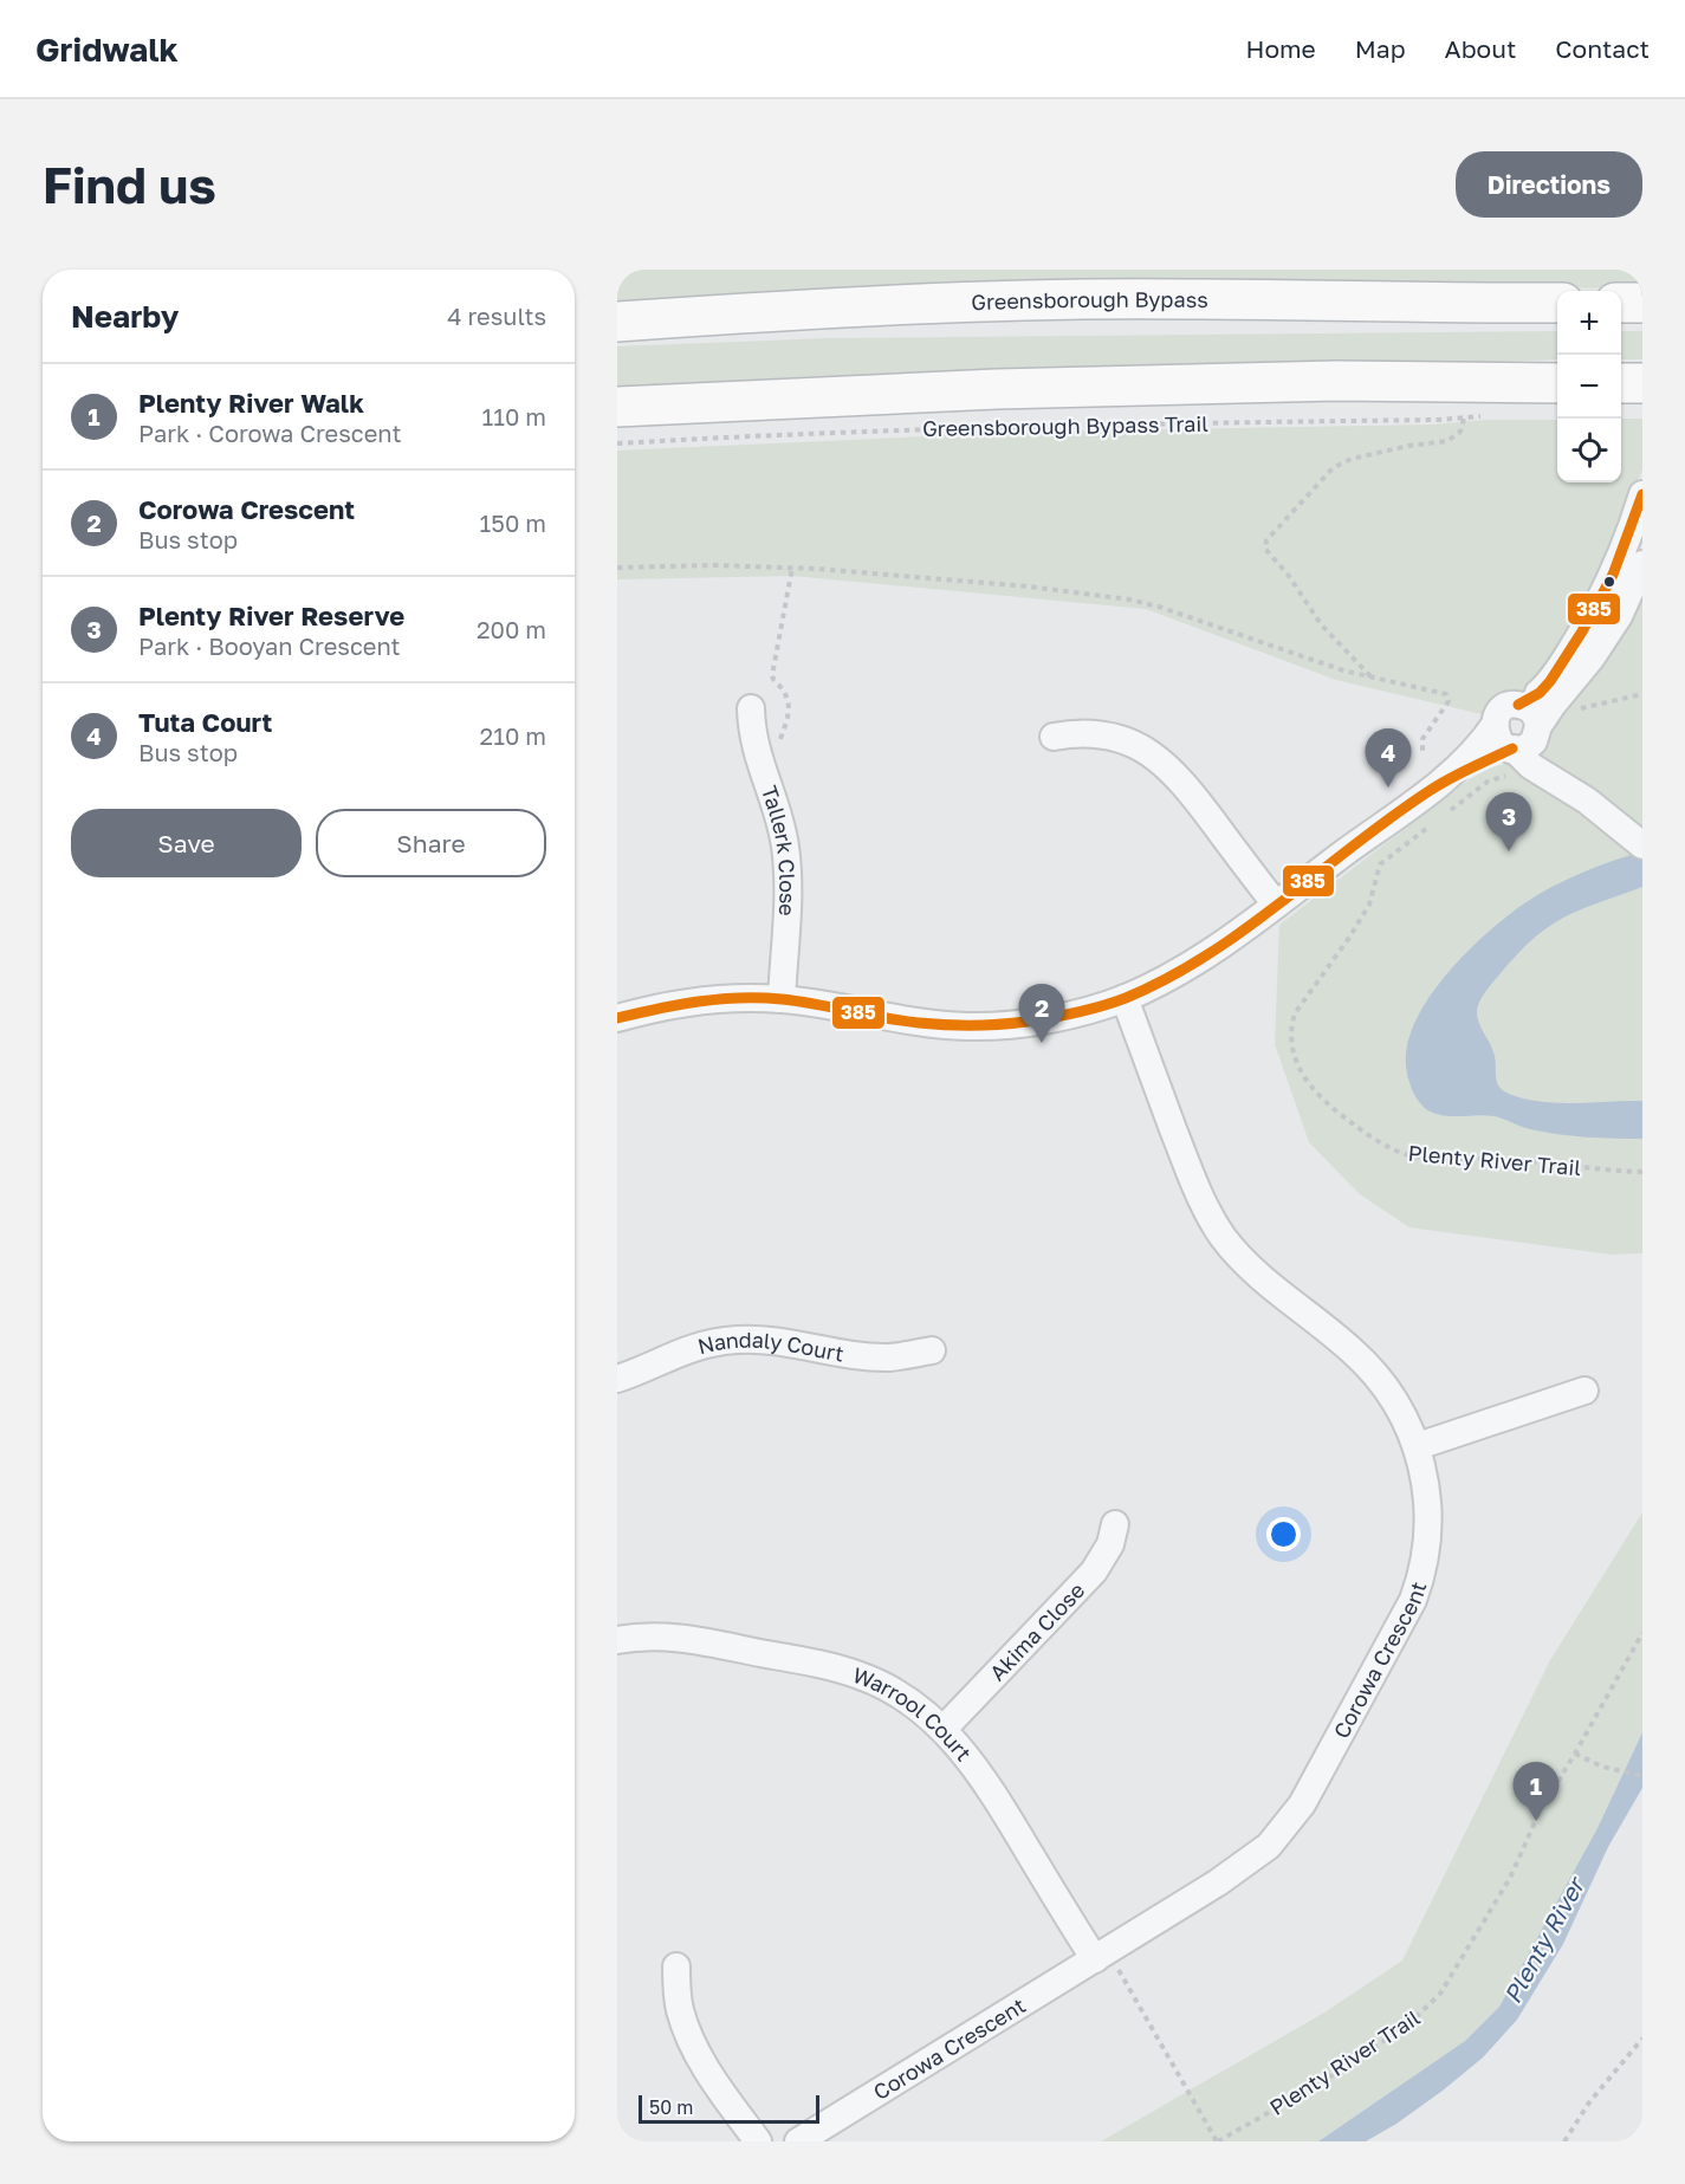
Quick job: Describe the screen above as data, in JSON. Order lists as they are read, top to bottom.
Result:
{
  "streets": {
    "highway": ["Greensborough Bypass"],
    "street": [
      "Tallerk Close",
      "Nandaly Court",
      "Akima Close",
      "Corowa Crescent",
      "Warrool Court"
    ],
    "path": ["Greensborough Bypass Trail", "Plenty River Trail"]
  },
  "crossings": [
    ["Akima Close", "Warrool Court"],
    ["Corowa Crescent", "Warrool Court"]
  ],
  "water": ["Plenty River"],
  "lines": ["transit line 385"],
  "scale_bar": "50 m",
  "page": {
    "header": "Gridwalk",
    "nav": [
      "Home",
      "Map",
      "About",
      "Contact"
    ],
    "buttons": [
      "Directions",
      ["Save", "Share"]
    ],
    "title": "Find us",
    "heading": ["Nearby", "4 results"],
    "map_buttons": ["+", "−"],
    "list": [
      {
        "mark": "1",
        "name": "Plenty River Walk",
        "note": "Park · Corowa Crescent",
        "value": "110 m"
      },
      {
        "mark": "2",
        "name": "Corowa Crescent",
        "note": "Bus stop",
        "value": "150 m"
      },
      {
        "mark": "3",
        "name": "Plenty River Reserve",
        "note": "Park · Booyan Crescent",
        "value": "200 m"
      },
      {
        "mark": "4",
        "name": "Tuta Court",
        "note": "Bus stop",
        "value": "210 m"
      }
    ],
    "pins": [
      "4",
      "3",
      "2",
      "1"
    ],
    "scale": "50 m"
  }
}
